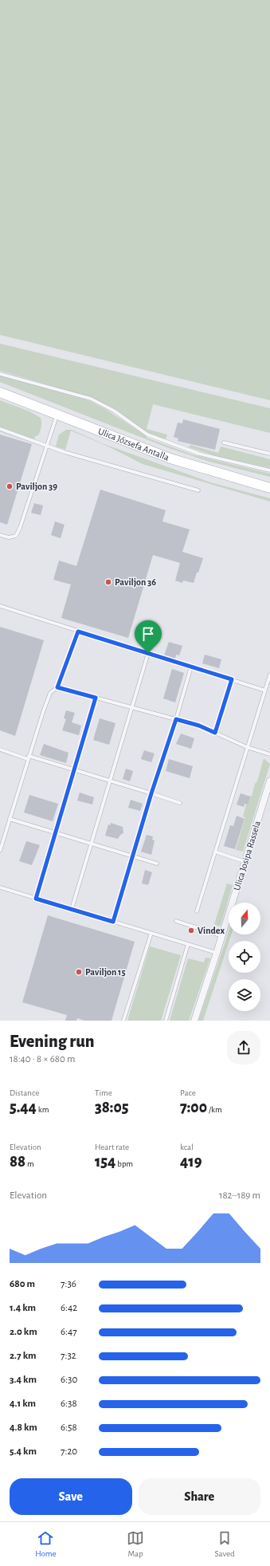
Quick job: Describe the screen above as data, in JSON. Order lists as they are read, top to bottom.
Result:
{
  "streets": {
    "street": ["Ulica Józsefa Antalla", "Ulica Josipa Rassela"]
  },
  "places": [
    "Paviljon 39",
    "Paviljon 36",
    "Vindex",
    "Paviljon 15"
  ],
  "north": "top",
  "page": {
    "heading": ["Evening run", "18:40 · 8 × 680 m"],
    "stats": [
      ["Distance", "5.44 km"],
      ["Time", "38:05"],
      ["Pace", "7:00 /km"],
      ["Elevation", "88 m"],
      ["Heart rate", "154 bpm"],
      ["kcal", "419"]
    ],
    "chart": ["Elevation", "182–189 m"],
    "list": [
      {
        "name": "680 m",
        "note": "7:36"
      },
      {
        "name": "1.4 km",
        "note": "6:42"
      },
      {
        "name": "2.0 km",
        "note": "6:47"
      },
      {
        "name": "2.7 km",
        "note": "7:32"
      },
      {
        "name": "3.4 km",
        "note": "6:30"
      },
      {
        "name": "4.1 km",
        "note": "6:38"
      },
      {
        "name": "4.8 km",
        "note": "6:58"
      },
      {
        "name": "5.4 km",
        "note": "7:20"
      }
    ],
    "buttons": ["Save", "Share"],
    "tabs": ["Home", "Map", "Saved"]
  }
}
